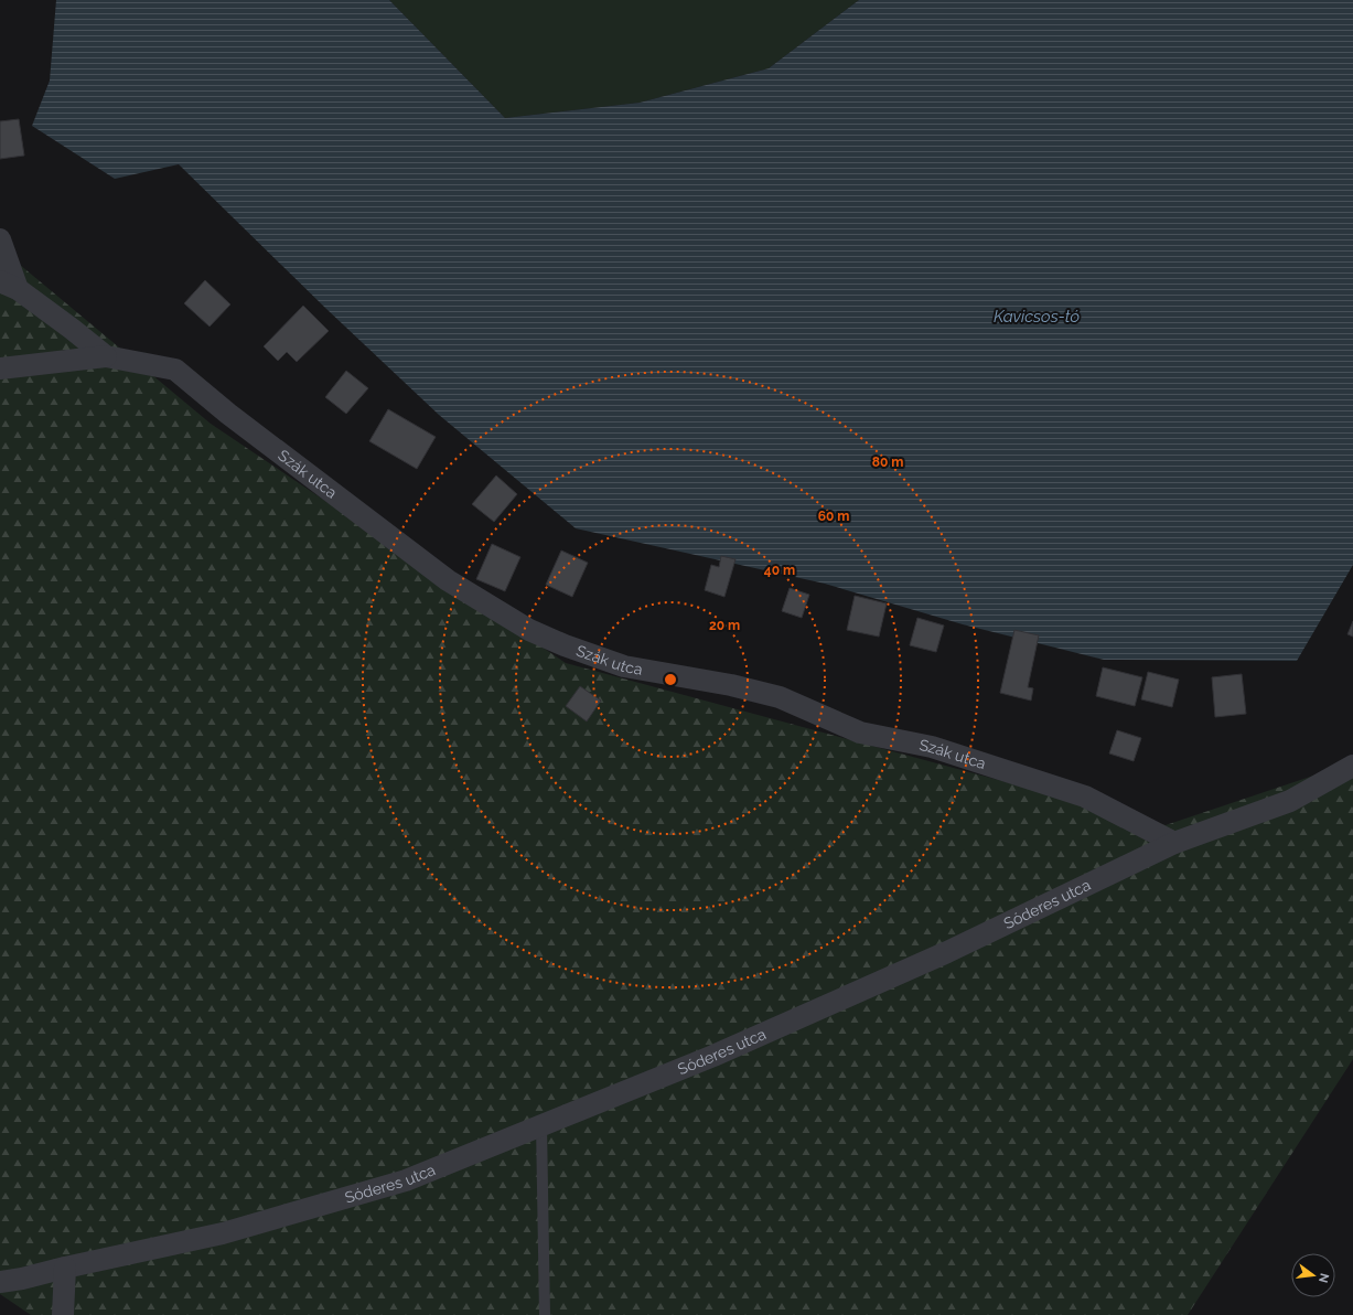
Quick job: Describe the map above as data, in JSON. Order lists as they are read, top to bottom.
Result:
{
  "streets": {
    "street": ["Szák utca", "Sóderes utca"]
  },
  "crossings": [
    ["Szák utca", "Sóderes utca"]
  ],
  "water": ["Kavicsos-tó"],
  "north": "right",
  "rings": [
    "80 m",
    "60 m",
    "40 m",
    "20 m"
  ]
}
